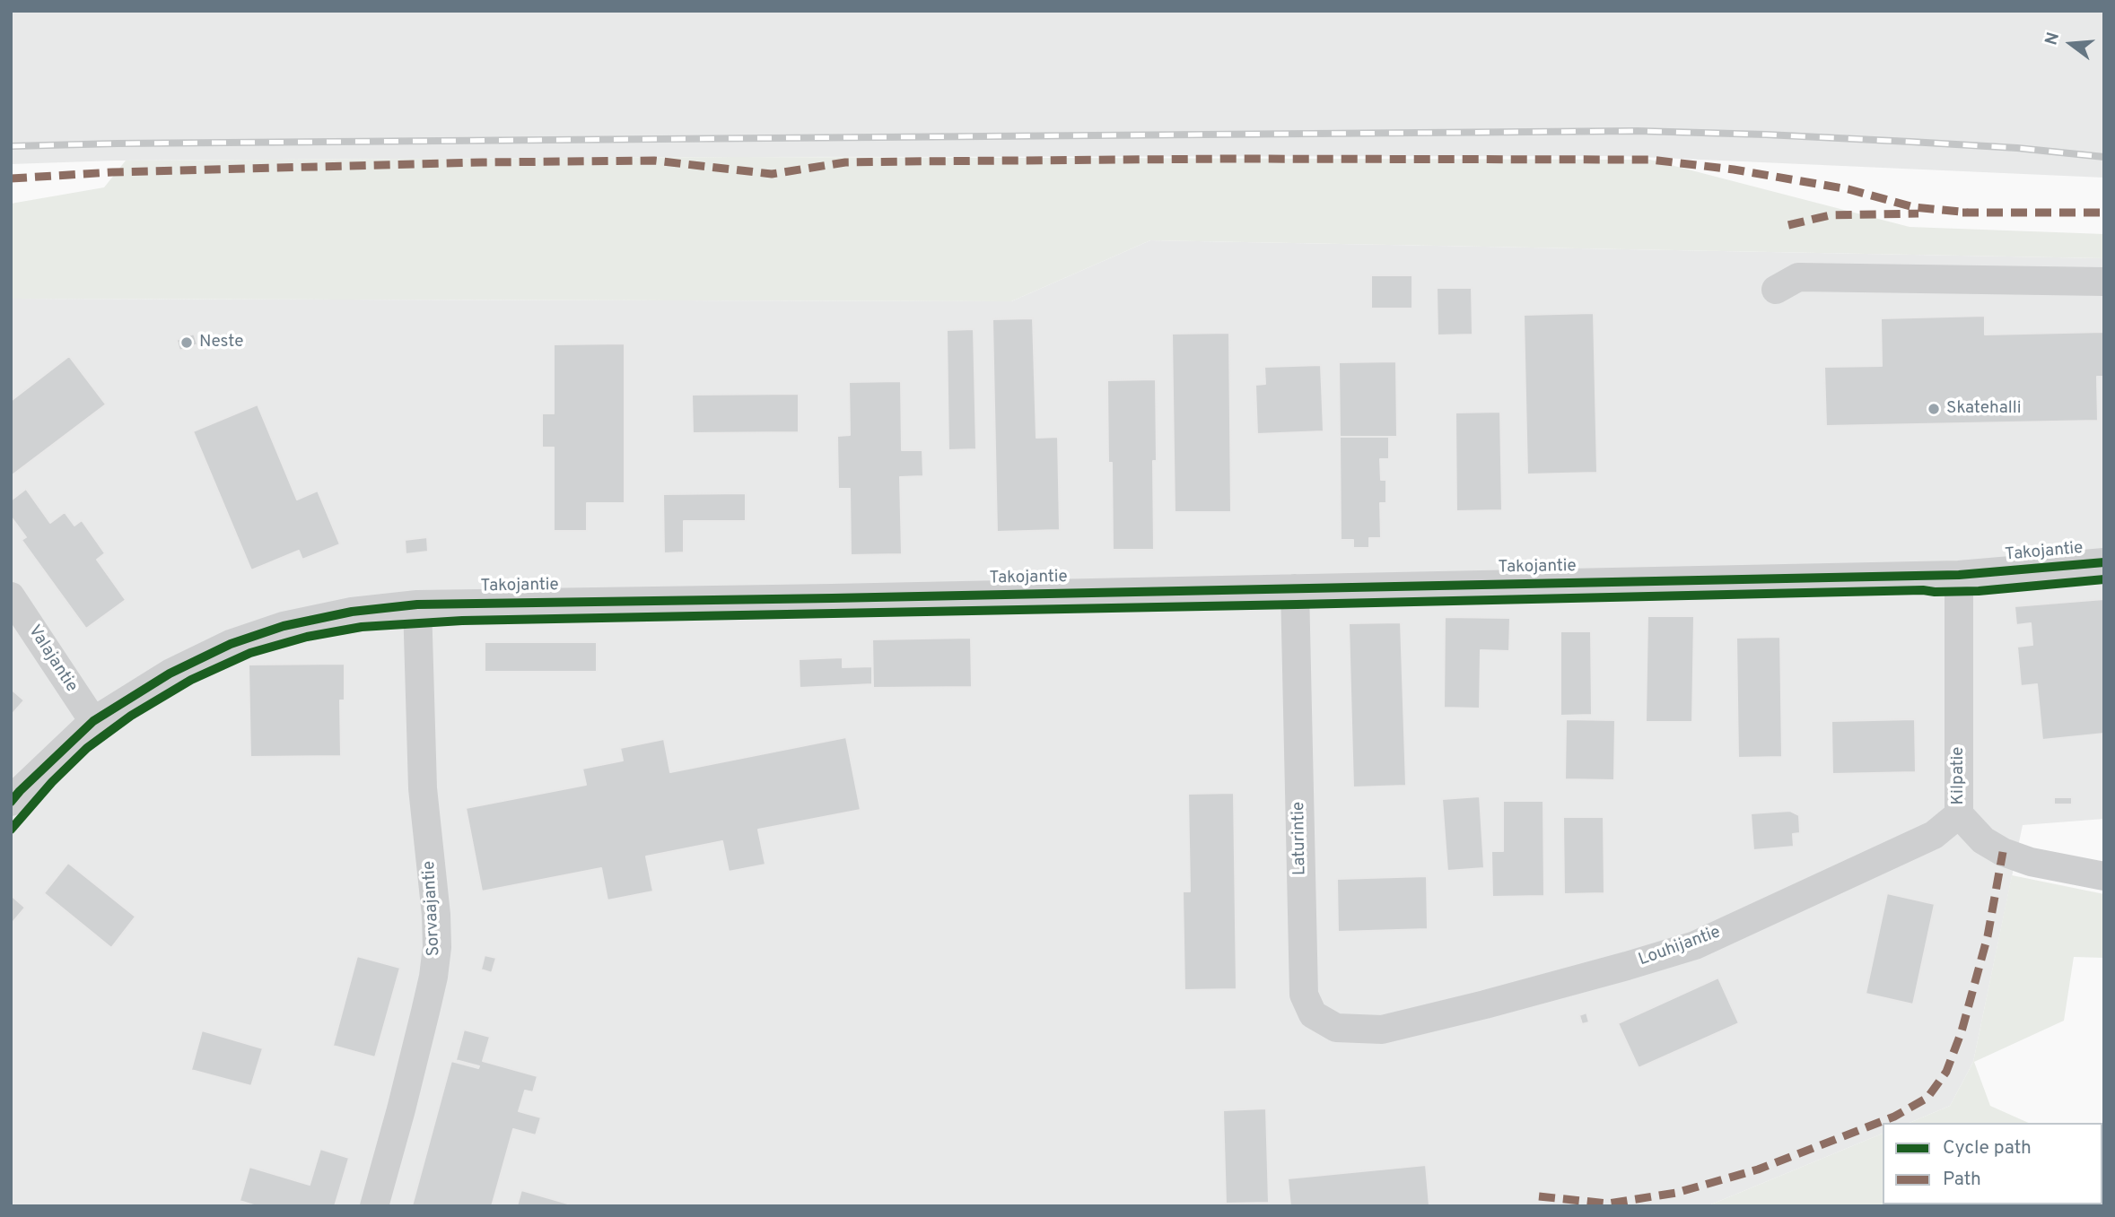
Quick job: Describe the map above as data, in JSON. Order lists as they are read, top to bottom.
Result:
{
  "streets": {
    "street": [
      "Takojantie",
      "Valajantie",
      "Kilpatie",
      "Laturintie",
      "Sorvaajantie",
      "Louhijantie"
    ]
  },
  "crossings": [
    ["Takojantie", "Valajantie"],
    ["Takojantie", "Kilpatie"],
    ["Takojantie", "Laturintie"],
    ["Takojantie", "Sorvaajantie"],
    ["Kilpatie", "Louhijantie"],
    ["Laturintie", "Louhijantie"]
  ],
  "places": ["Neste", "Skatehalli"],
  "legend": ["Cycle path", "Path"],
  "north": "left"
}
